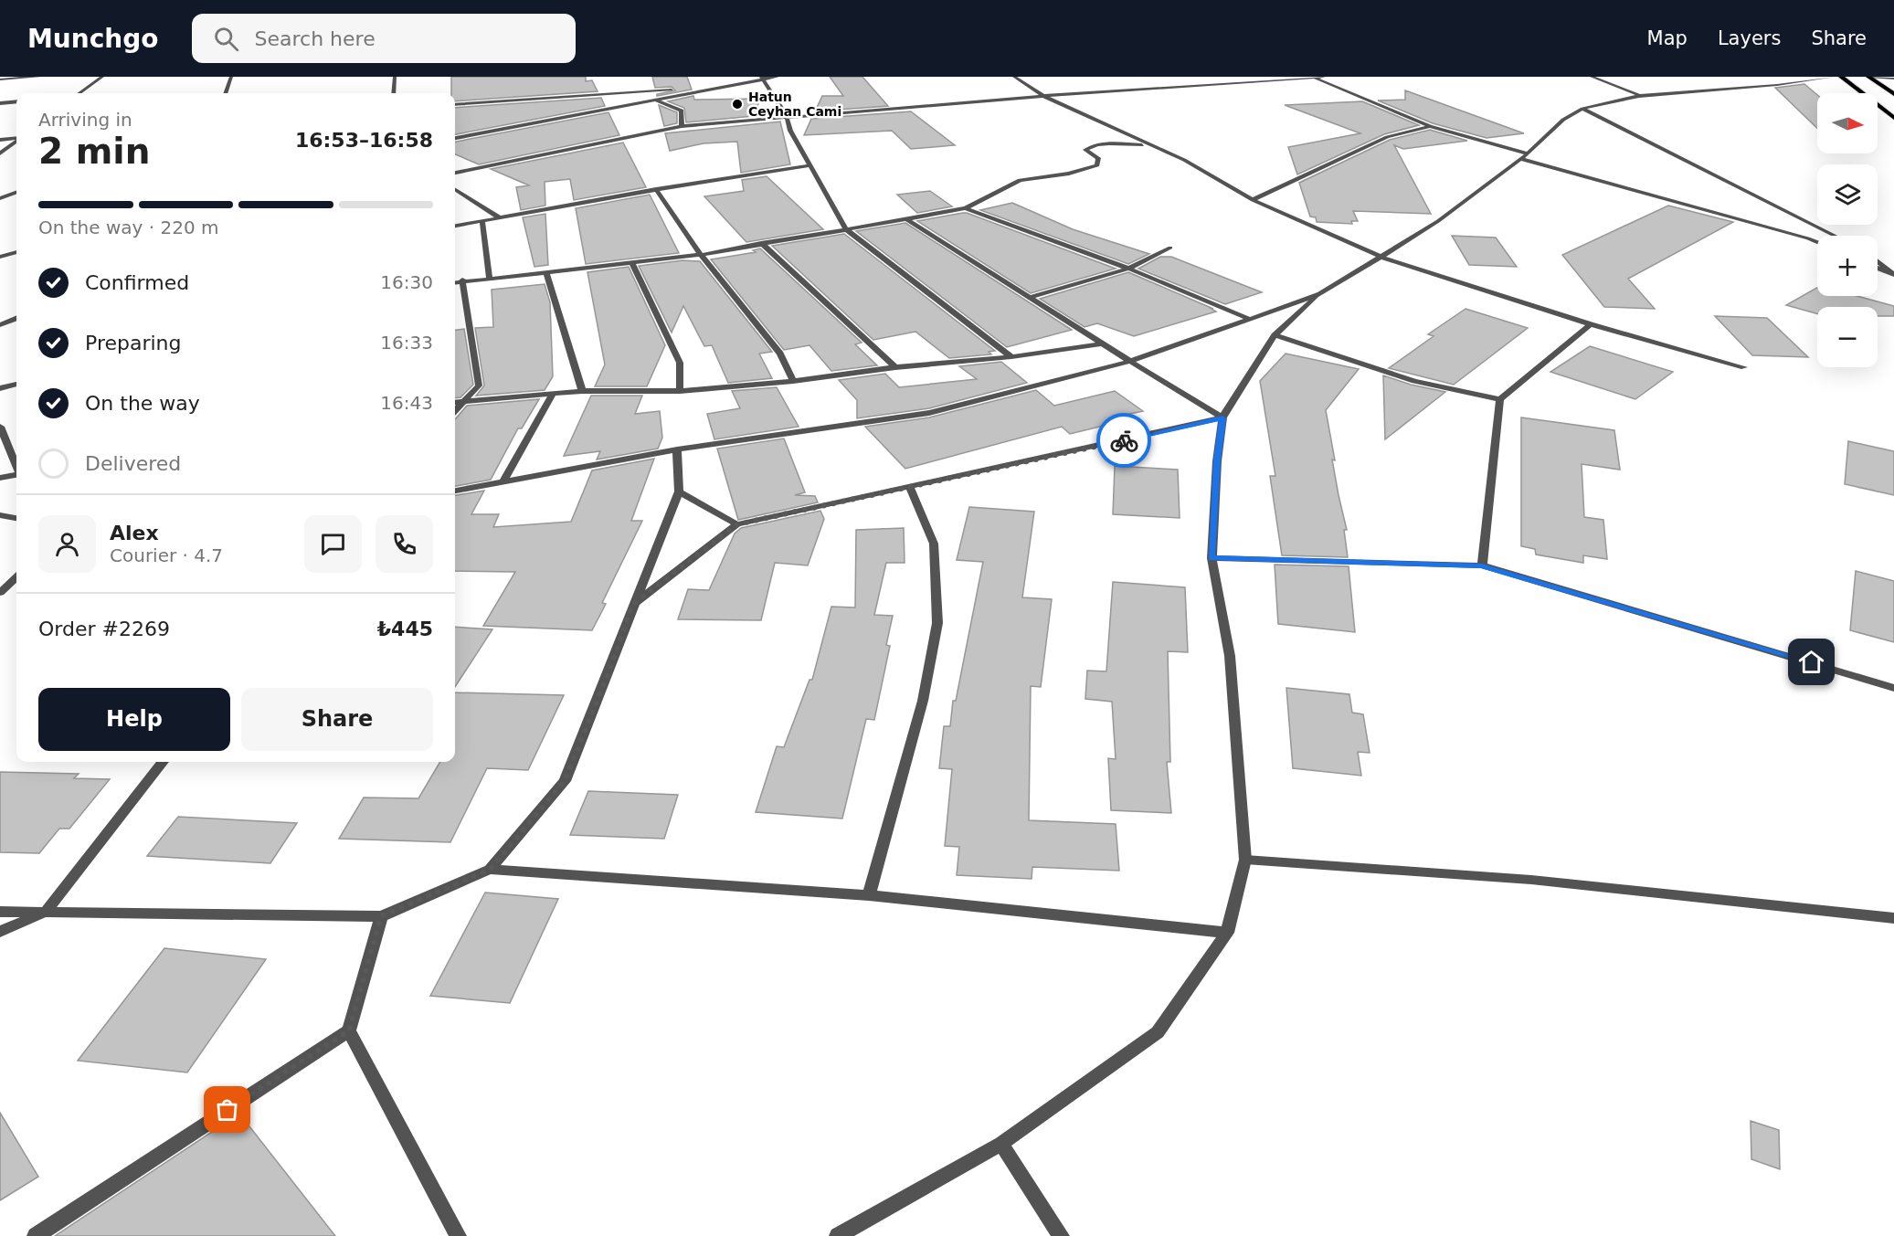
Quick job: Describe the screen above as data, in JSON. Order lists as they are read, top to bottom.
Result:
{
  "places": ["Hatun Ceyhan Cami"],
  "north": "right",
  "page": {
    "header": "Munchgo",
    "search": "Search here",
    "nav": ["Map", "Layers", "Share"],
    "map_buttons": ["+", "−"],
    "heading": ["2 min", "Arriving in", "16:53–16:58"],
    "panel": [
      "Alex",
      "Courier · 4.7",
      "Order #2269",
      "₺445"
    ],
    "bar": "On the way · 220 m",
    "list": [
      ["Confirmed", "16:30"],
      ["Preparing", "16:33"],
      ["On the way", "16:43"],
      "Delivered"
    ],
    "buttons": ["Help", "Share"]
  }
}
